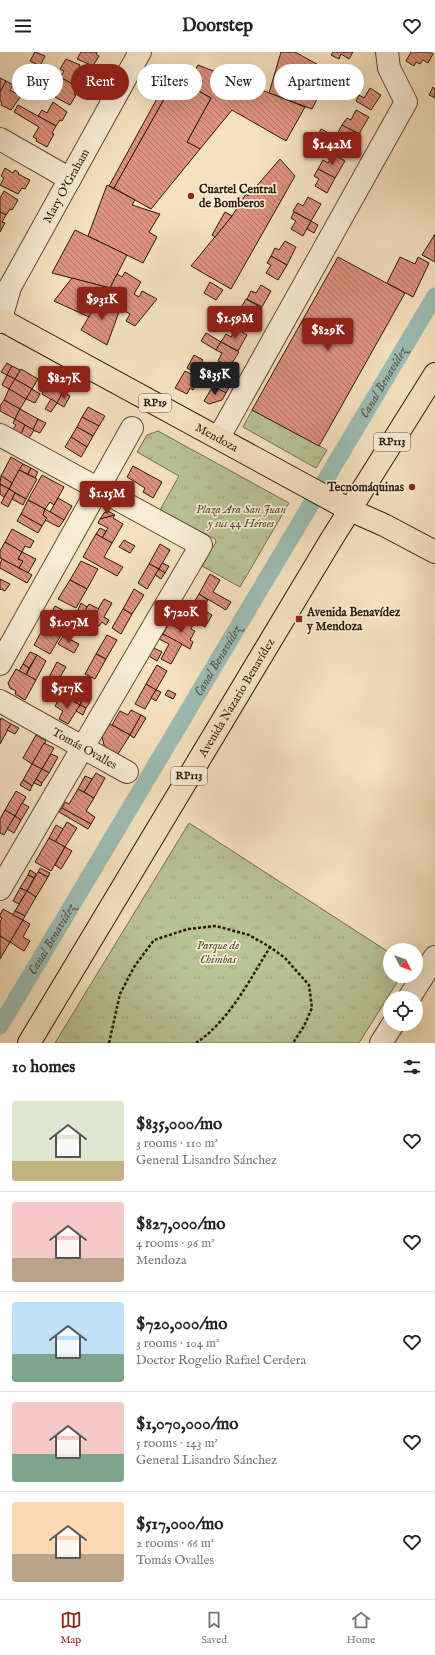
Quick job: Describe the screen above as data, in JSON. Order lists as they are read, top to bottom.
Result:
{
  "streets": {
    "main road": [
      "RP19",
      "Mendoza",
      "RP113",
      "Avenida Nazario Benavídez"
    ],
    "street": ["Mary O'Graham", "Tomás Ovalles"]
  },
  "crossings": [
    ["Mary O'Graham", "Mendoza"],
    ["Mendoza", "Avenida Nazario Benavídez"]
  ],
  "water": ["Canal Benavídez"],
  "parks": ["Plaza Ara San Juan y sus 44 Héroes", "Parque de Chimbas"],
  "places": {
    "other": ["Cuartel Central de Bomberos", "Tecnomáquinas"],
    "transit": ["Avenida Benavídez y Mendoza"]
  },
  "north": "bottom right",
  "page": {
    "header": "Doorstep",
    "chip": [
      "Buy",
      "Rent",
      "Filters",
      "New",
      "Apartment"
    ],
    "price": [
      "$1.42M",
      "$931K",
      "$1.59M",
      "$829K",
      "$835K",
      "$827K",
      "$1.15M",
      "$720K",
      "$1.07M",
      "$517K"
    ],
    "heading": "10 homes",
    "list": [
      {
        "name": "$835,000/mo",
        "note": "3 rooms · 110 m² · General Lisandro Sánchez"
      },
      {
        "name": "$827,000/mo",
        "note": "4 rooms · 96 m² · Mendoza"
      },
      {
        "name": "$720,000/mo",
        "note": "3 rooms · 104 m² · Doctor Rogelio Rafael Cerdera"
      },
      {
        "name": "$1,070,000/mo",
        "note": "5 rooms · 143 m² · General Lisandro Sánchez"
      },
      {
        "name": "$517,000/mo",
        "note": "2 rooms · 66 m² · Tomás Ovalles"
      }
    ],
    "tabs": ["Map", "Saved", "Home"]
  }
}
